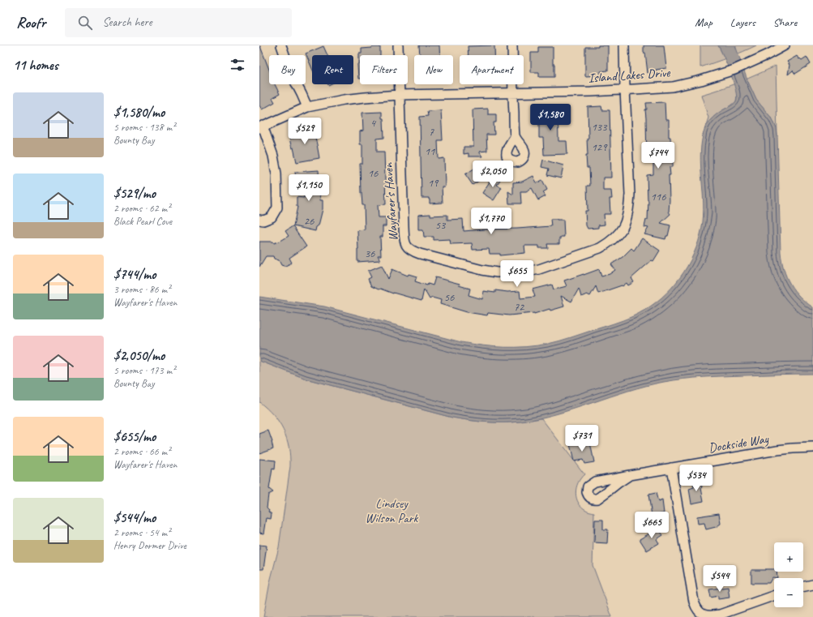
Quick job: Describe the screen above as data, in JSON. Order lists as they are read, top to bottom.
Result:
{
  "streets": {
    "street": ["Island Lakes Drive", "Wayfarer's Haven", "Dockside Way"]
  },
  "crossings": [
    ["Island Lakes Drive", "Wayfarer's Haven"]
  ],
  "parks": ["Lindsey Wilson Park"],
  "house_numbers": [
    "4",
    "133",
    "7",
    "129",
    "11",
    "16",
    "19",
    "116",
    "26",
    "53",
    "36",
    "56",
    "72"
  ],
  "page": {
    "header": "Roofr",
    "search": "Search here",
    "nav": ["Map", "Layers", "Share"],
    "heading": "11 homes",
    "chip": [
      "Buy",
      "Rent",
      "Filters",
      "New",
      "Apartment"
    ],
    "list": [
      {
        "name": "$1,580/mo",
        "note": "5 rooms · 138 m² · Bounty Bay"
      },
      {
        "name": "$529/mo",
        "note": "2 rooms · 62 m² · Black Pearl Cove"
      },
      {
        "name": "$744/mo",
        "note": "3 rooms · 86 m² · Wayfarer's Haven"
      },
      {
        "name": "$2,050/mo",
        "note": "5 rooms · 173 m² · Bounty Bay"
      },
      {
        "name": "$655/mo",
        "note": "2 rooms · 66 m² · Wayfarer's Haven"
      },
      {
        "name": "$544/mo",
        "note": "2 rooms · 54 m² · Henry Dormer Drive"
      }
    ],
    "price": [
      "$1,580",
      "$529",
      "$744",
      "$2,050",
      "$1,150",
      "$1,770",
      "$655",
      "$731",
      "$534",
      "$665",
      "$544"
    ],
    "map_buttons": ["+", "−"]
  }
}
